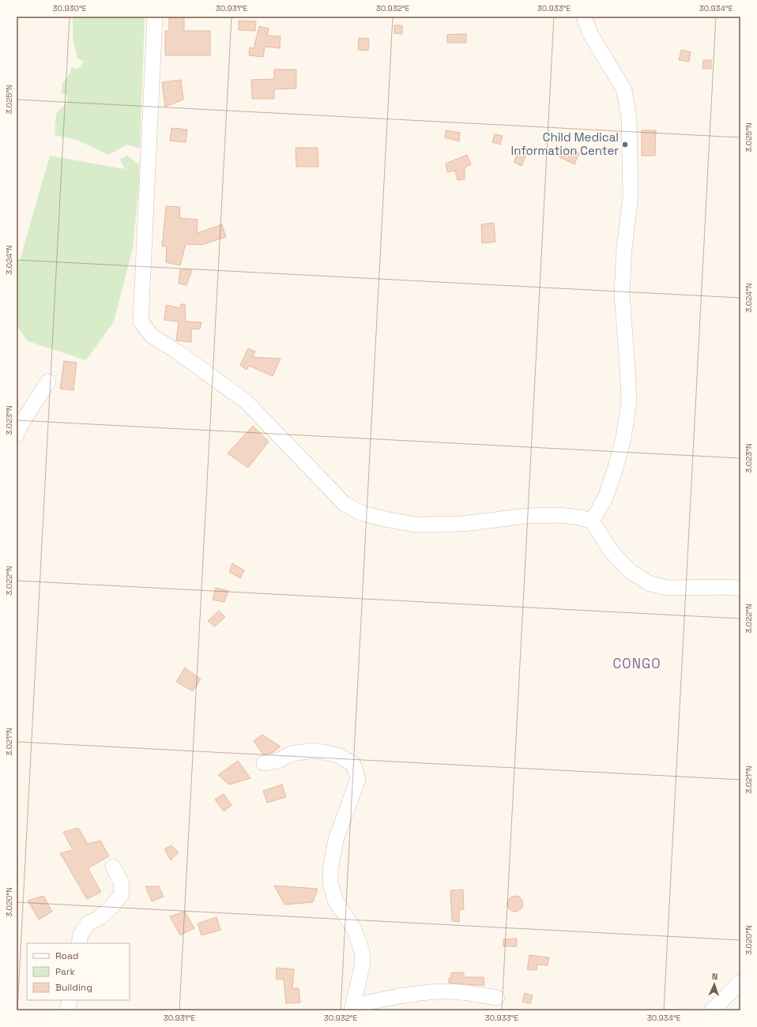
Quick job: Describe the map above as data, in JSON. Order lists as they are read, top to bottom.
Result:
{
  "districts": ["CONGO"],
  "places": ["Child Medical Information Center"],
  "legend": ["Road", "Park", "Building"],
  "north": "top",
  "coordinates": [
    "30.930°E",
    "30.931°E",
    "30.932°E",
    "30.933°E",
    "30.934°E",
    "3.025°N",
    "3.024°N",
    "3.023°N",
    "3.022°N",
    "3.021°N",
    "3.020°N"
  ]
}
